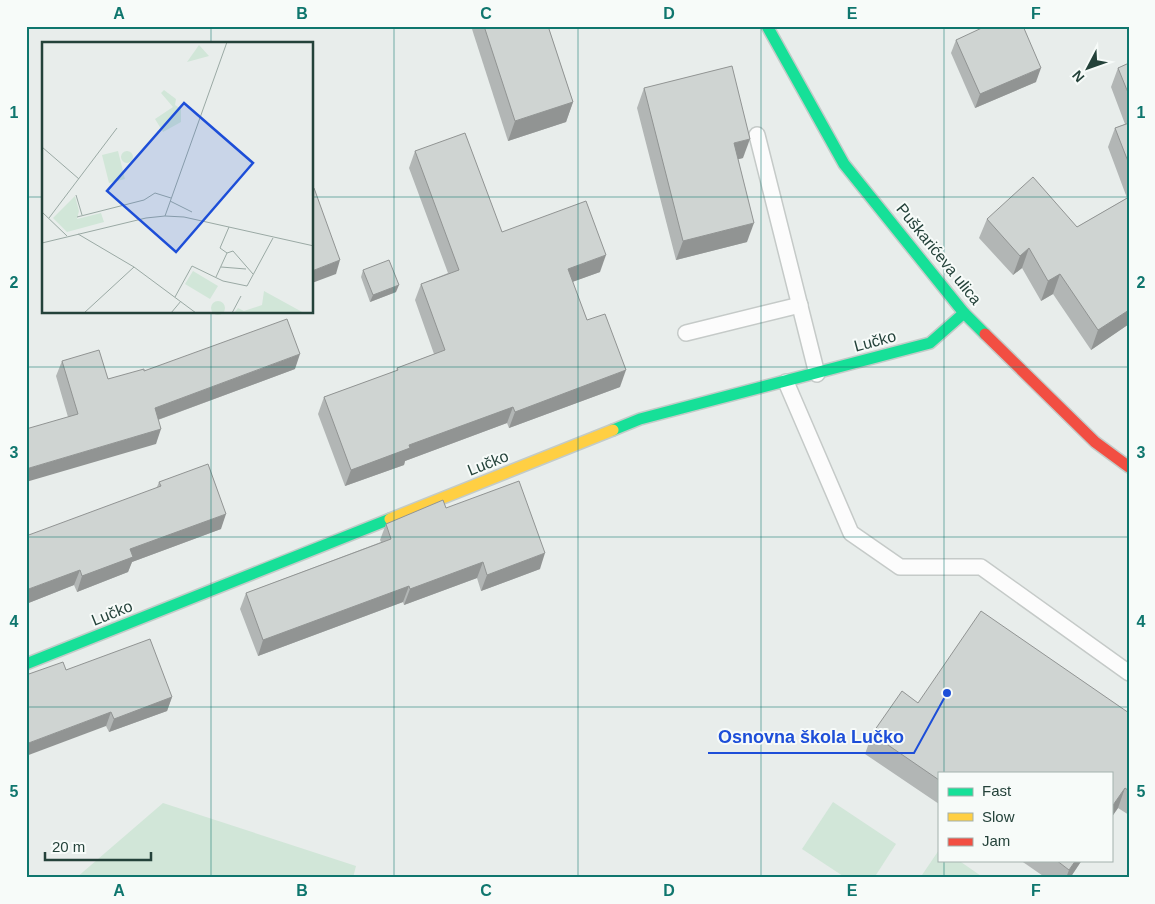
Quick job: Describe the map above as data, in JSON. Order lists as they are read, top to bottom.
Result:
{
  "streets": {
    "street": ["Puškarićeva ulica", "Lučko"]
  },
  "crossings": [
    ["Puškarićeva ulica", "Lučko"]
  ],
  "places": ["Osnovna škola Lučko"],
  "legend": ["Fast", "Slow", "Jam"],
  "scale_bar": "20 m",
  "north": "bottom left",
  "grid": {
    "columns": [
      "A",
      "B",
      "C",
      "D",
      "E",
      "F"
    ],
    "rows": [
      "1",
      "2",
      "3",
      "4",
      "5"
    ]
  }
}
